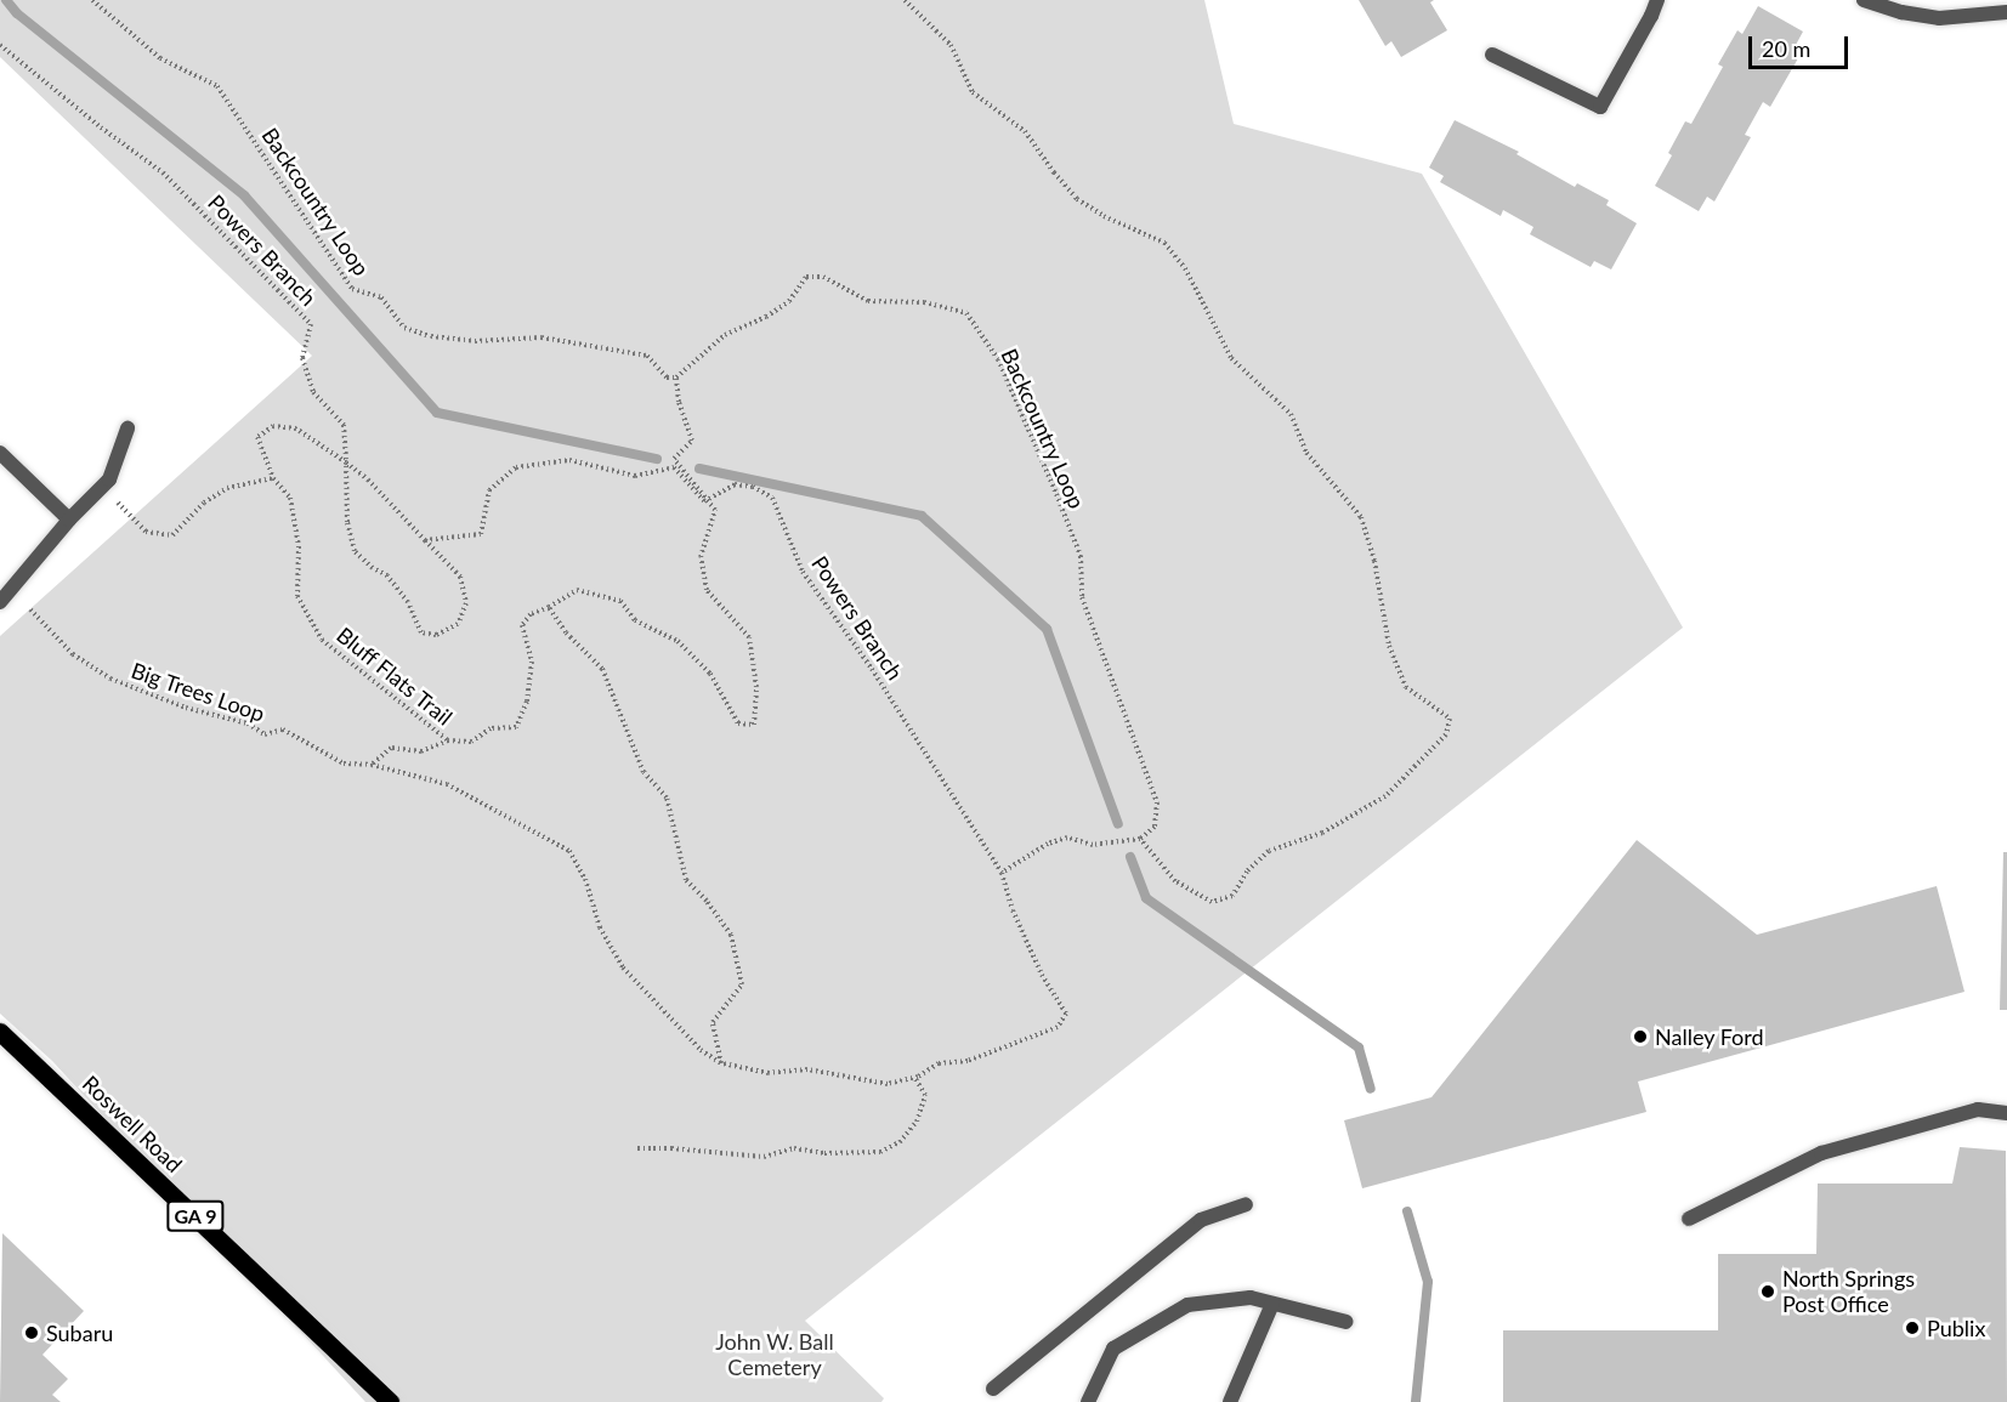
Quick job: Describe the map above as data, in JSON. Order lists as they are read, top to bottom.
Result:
{
  "streets": {
    "main road": ["Roswell Road", "GA 9"],
    "path": [
      "Backcountry Loop",
      "Powers Branch",
      "Bluff Flats Trail",
      "Big Trees Loop"
    ]
  },
  "crossings": [
    ["Powers Branch", "Bluff Flats Trail"],
    ["Powers Branch", "Big Trees Loop"]
  ],
  "parks": ["John W. Ball Cemetery"],
  "places": [
    "Nalley Ford",
    "North Springs Post Office",
    "Publix",
    "Subaru"
  ],
  "scale_bar": "20 m"
}
